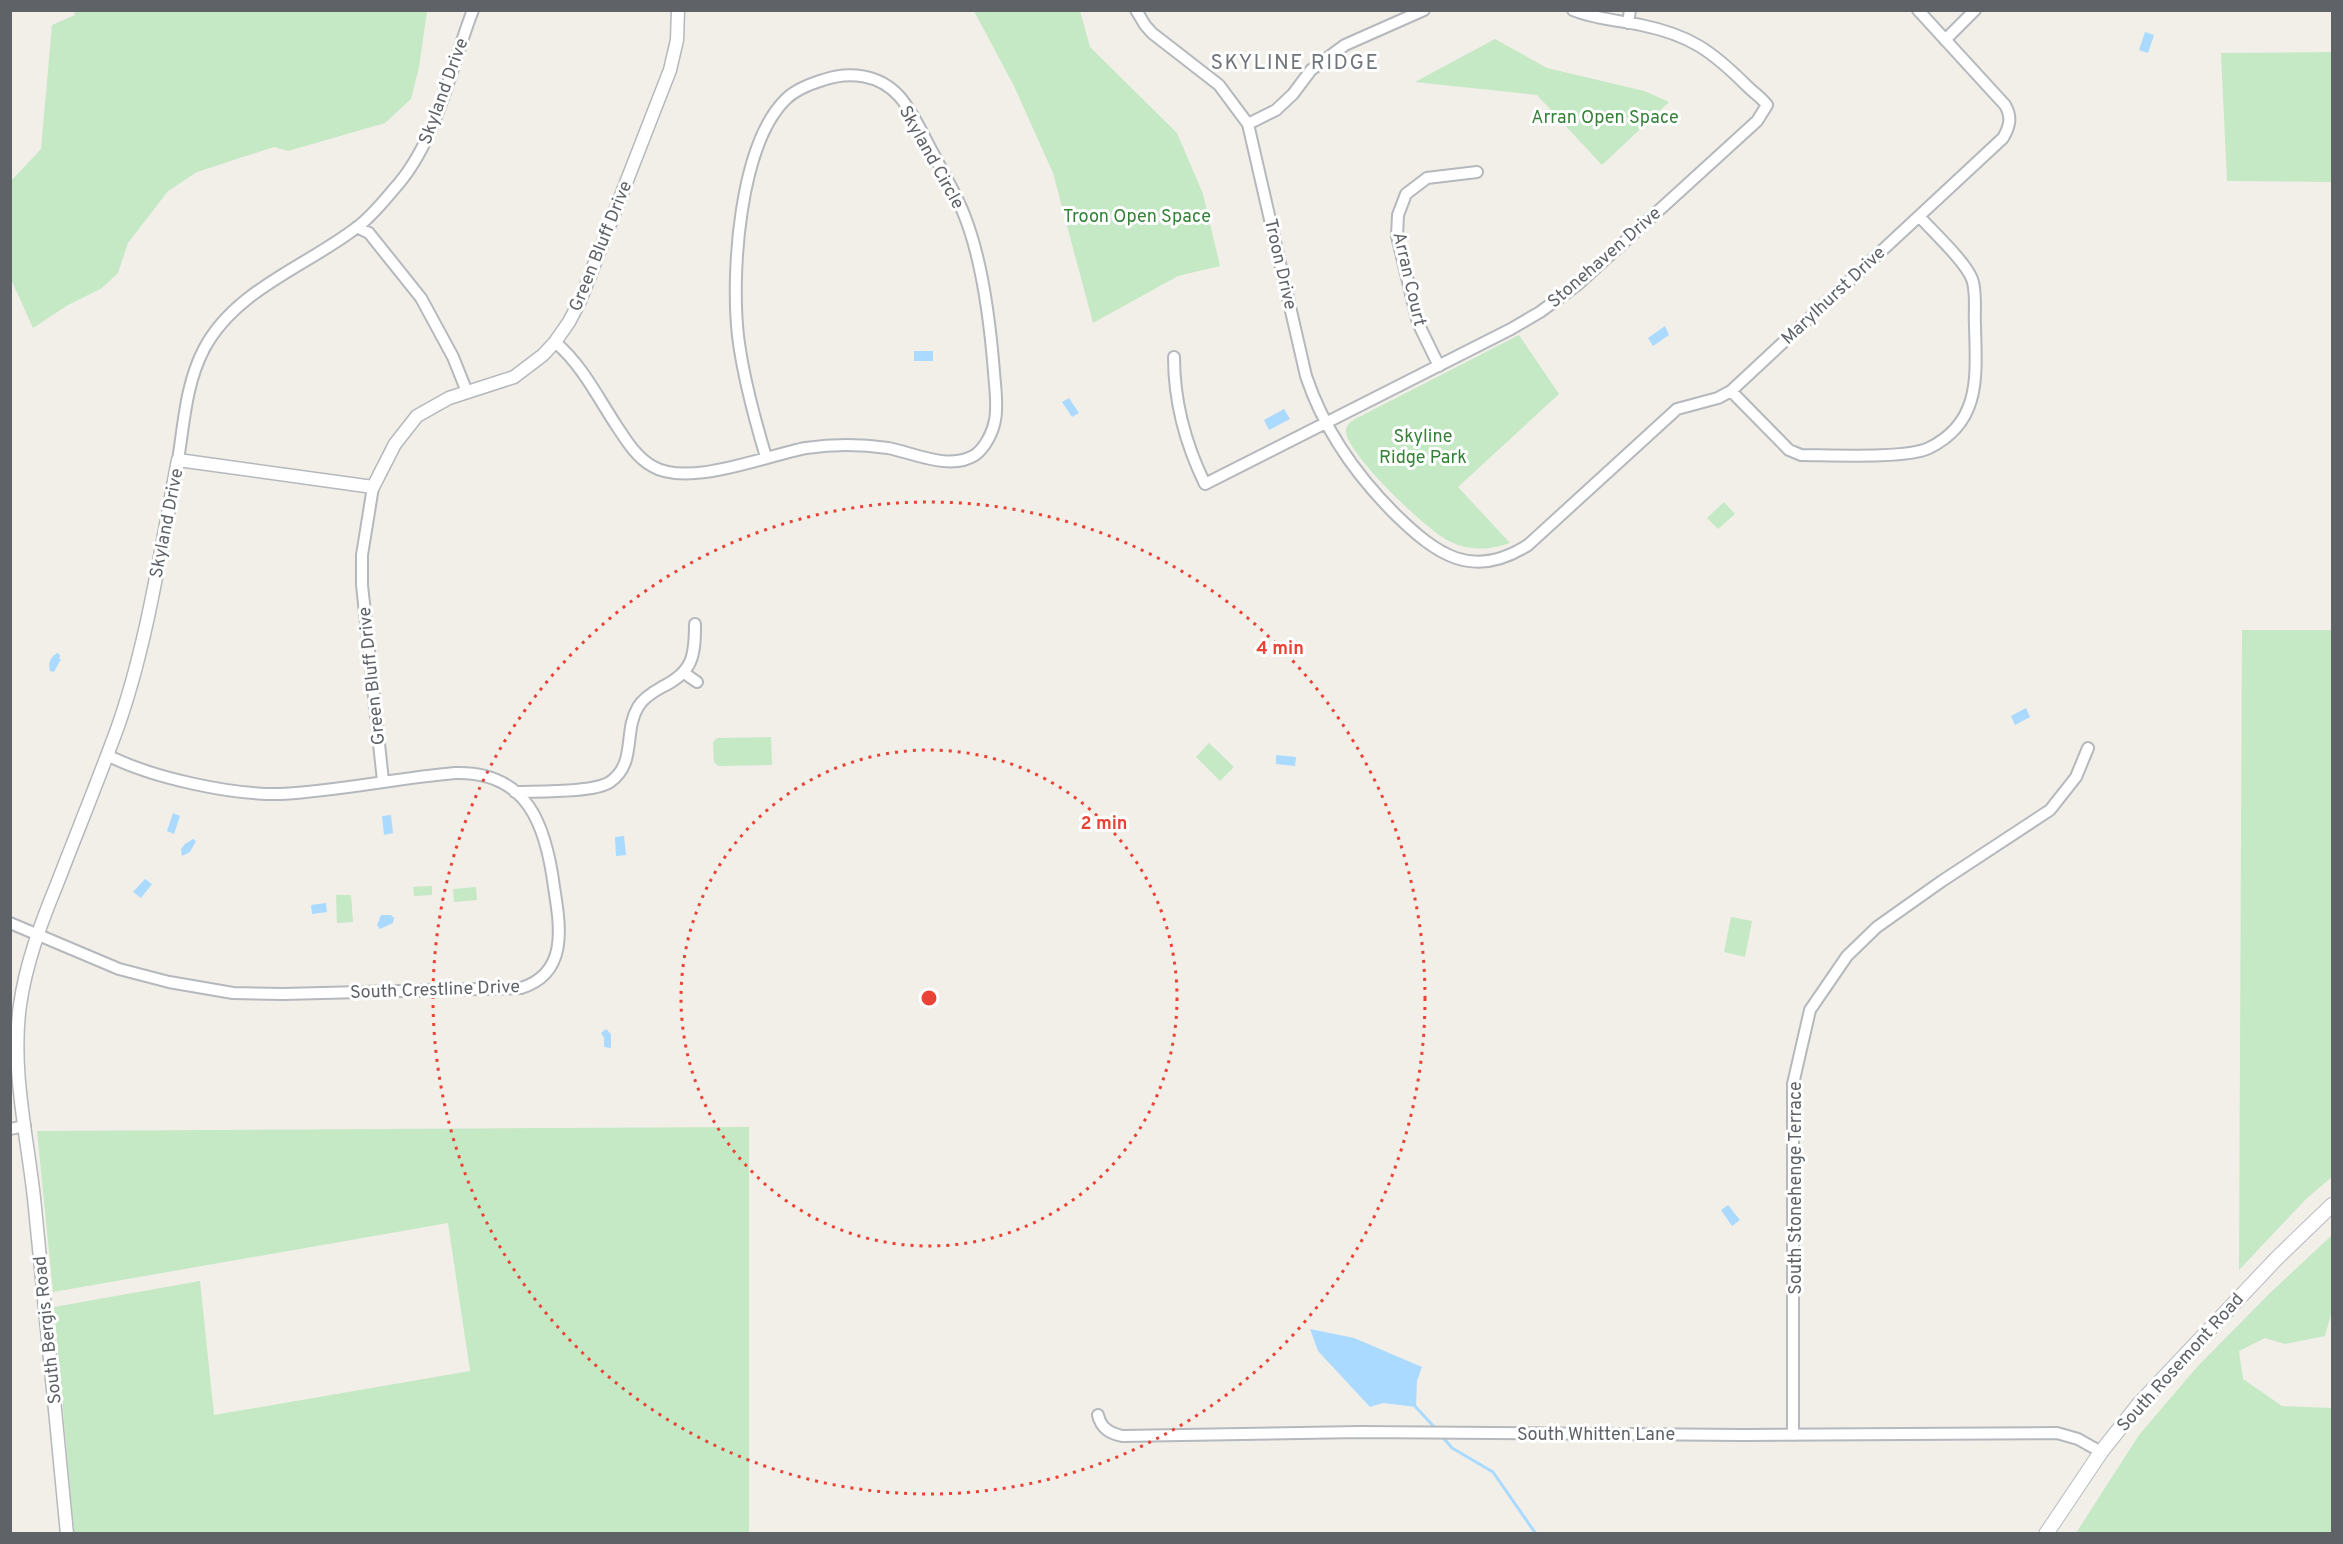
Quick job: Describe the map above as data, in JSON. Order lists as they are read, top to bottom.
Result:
{
  "streets": {
    "main road": ["South Rosemont Road"],
    "street": [
      "Skyland Drive",
      "Skyland Circle",
      "Green Bluff Drive",
      "Stonehaven Drive",
      "Troon Drive",
      "Arran Court",
      "Marylhurst Drive",
      "South Crestline Drive",
      "South Stonehenge Terrace",
      "South Bergis Road",
      "South Whitten Lane"
    ]
  },
  "crossings": [
    ["Skyland Drive", "South Crestline Drive"],
    ["Skyland Drive", "South Bergis Road"],
    ["Skyland Circle", "Green Bluff Drive"],
    ["Green Bluff Drive", "South Crestline Drive"],
    ["Stonehaven Drive", "Troon Drive"],
    ["Stonehaven Drive", "Arran Court"],
    ["Troon Drive", "Marylhurst Drive"],
    ["South Stonehenge Terrace", "South Whitten Lane"],
    ["South Rosemont Road", "South Whitten Lane"]
  ],
  "districts": ["SKYLINE RIDGE"],
  "parks": ["Arran Open Space", "Troon Open Space", "Skyline Ridge Park"],
  "rings": ["4 min", "2 min"]
}
